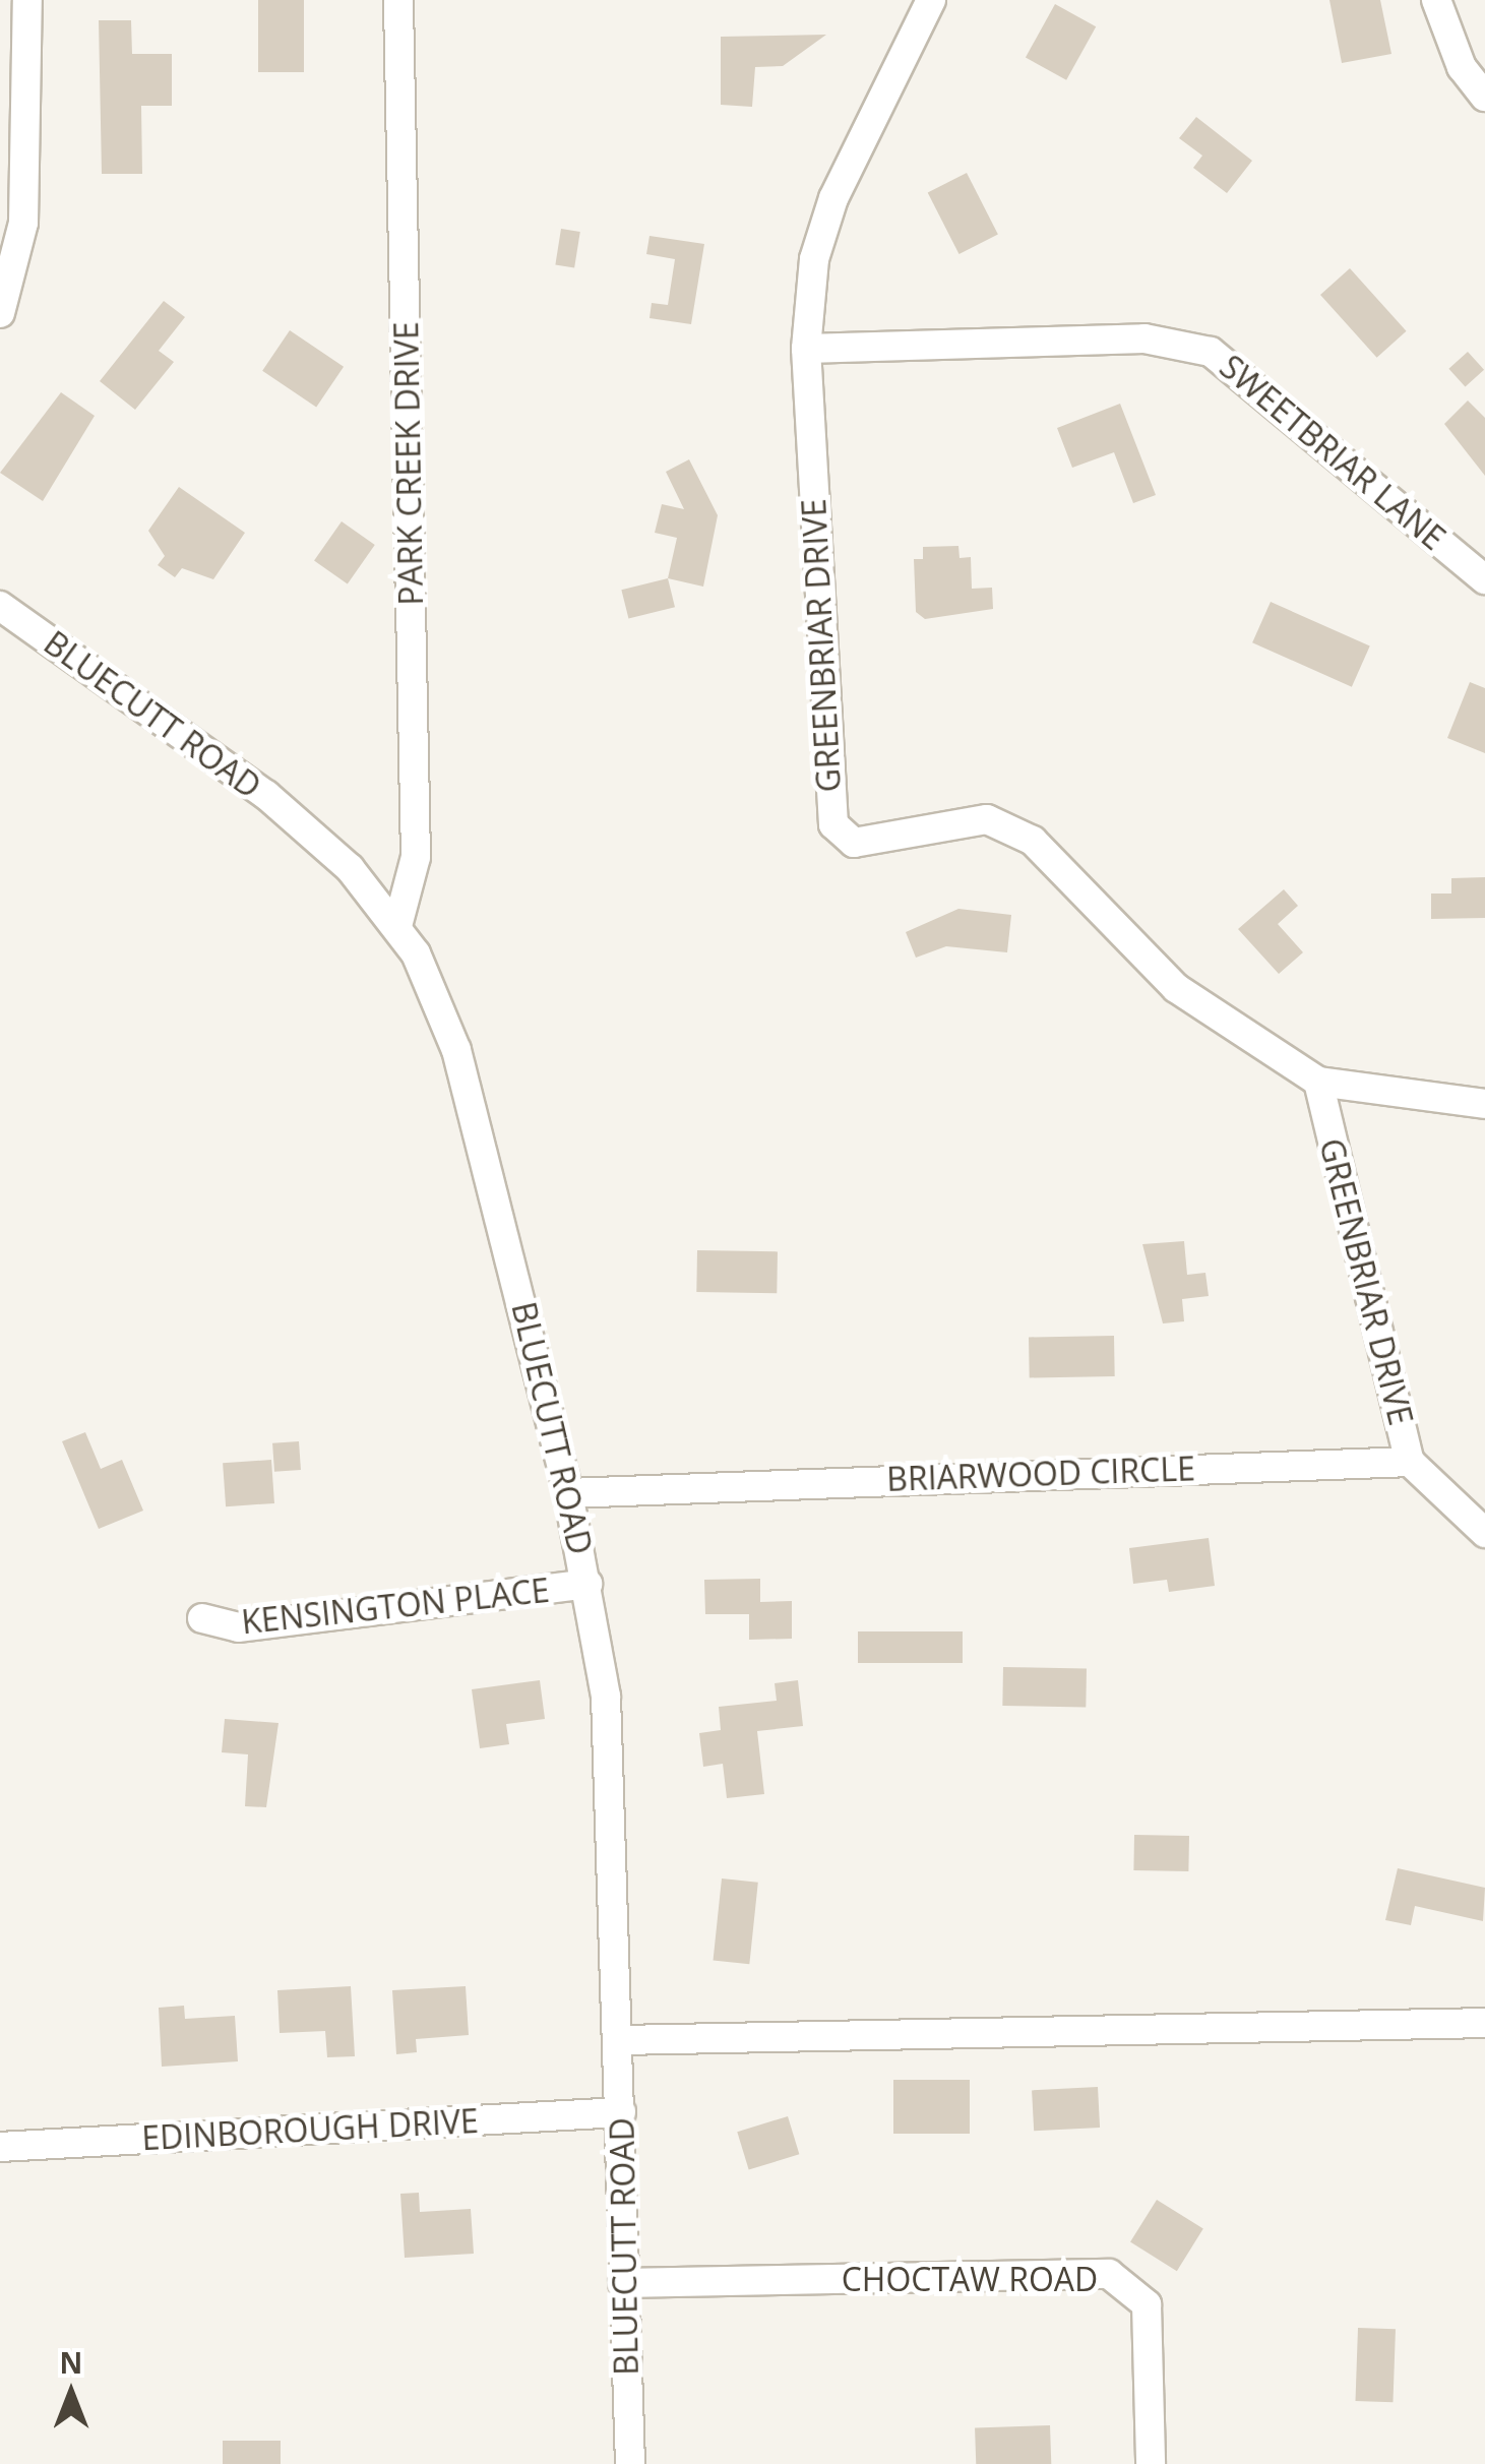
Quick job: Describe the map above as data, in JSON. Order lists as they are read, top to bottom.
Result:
{
  "streets": {
    "street": [
      "SWEETBRIAR LANE",
      "PARK CREEK DRIVE",
      "GREENBRIAR DRIVE",
      "BLUECUTT ROAD",
      "BRIARWOOD CIRCLE",
      "KENSINGTON PLACE",
      "EDINBOROUGH DRIVE",
      "CHOCTAW ROAD"
    ]
  },
  "crossings": [
    ["SWEETBRIAR LANE", "GREENBRIAR DRIVE"],
    ["PARK CREEK DRIVE", "BLUECUTT ROAD"],
    ["GREENBRIAR DRIVE", "BRIARWOOD CIRCLE"],
    ["BLUECUTT ROAD", "BRIARWOOD CIRCLE"],
    ["BLUECUTT ROAD", "KENSINGTON PLACE"],
    ["BLUECUTT ROAD", "EDINBOROUGH DRIVE"],
    ["BLUECUTT ROAD", "CHOCTAW ROAD"]
  ],
  "north": "top"
}
